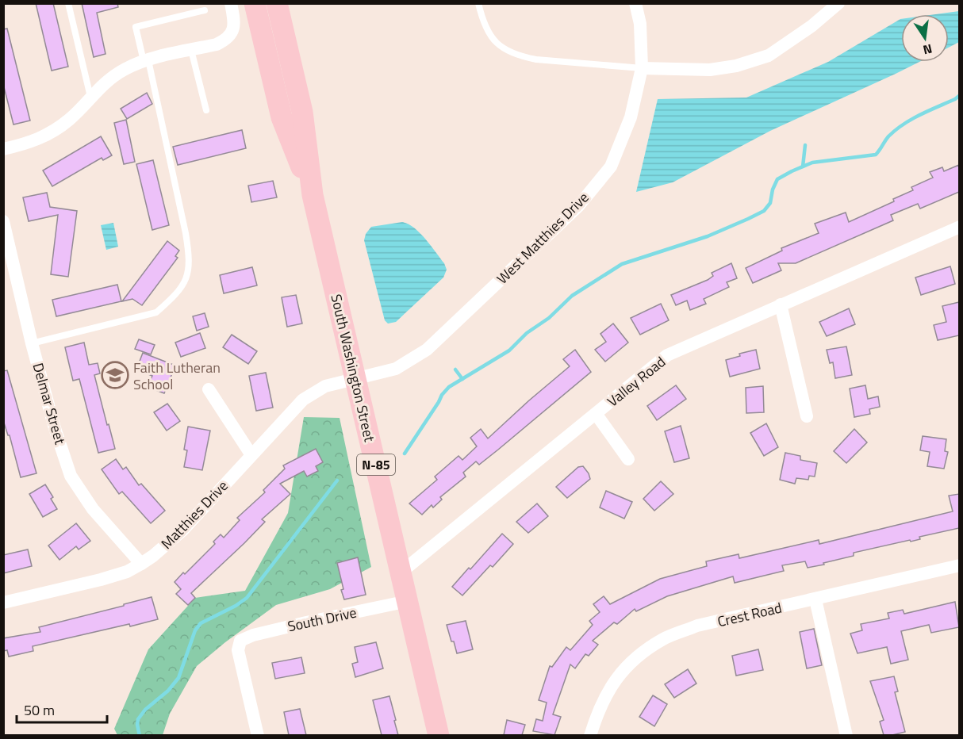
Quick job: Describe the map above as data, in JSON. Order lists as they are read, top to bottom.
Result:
{
  "streets": {
    "main road": ["South Washington Street", "N-85"],
    "street": [
      "West Matthies Drive",
      "Valley Road",
      "Delmar Street",
      "Matthies Drive",
      "Crest Road",
      "South Drive"
    ]
  },
  "crossings": [
    ["West Matthies Drive", "South Washington Street"],
    ["West Matthies Drive", "Matthies Drive"],
    ["South Washington Street", "Valley Road"],
    ["South Washington Street", "Matthies Drive"],
    ["South Washington Street", "South Drive"],
    ["Delmar Street", "Matthies Drive"]
  ],
  "places": {
    "school or university": ["Faith Lutheran School"]
  },
  "scale_bar": "50 m",
  "north": "bottom"
}
